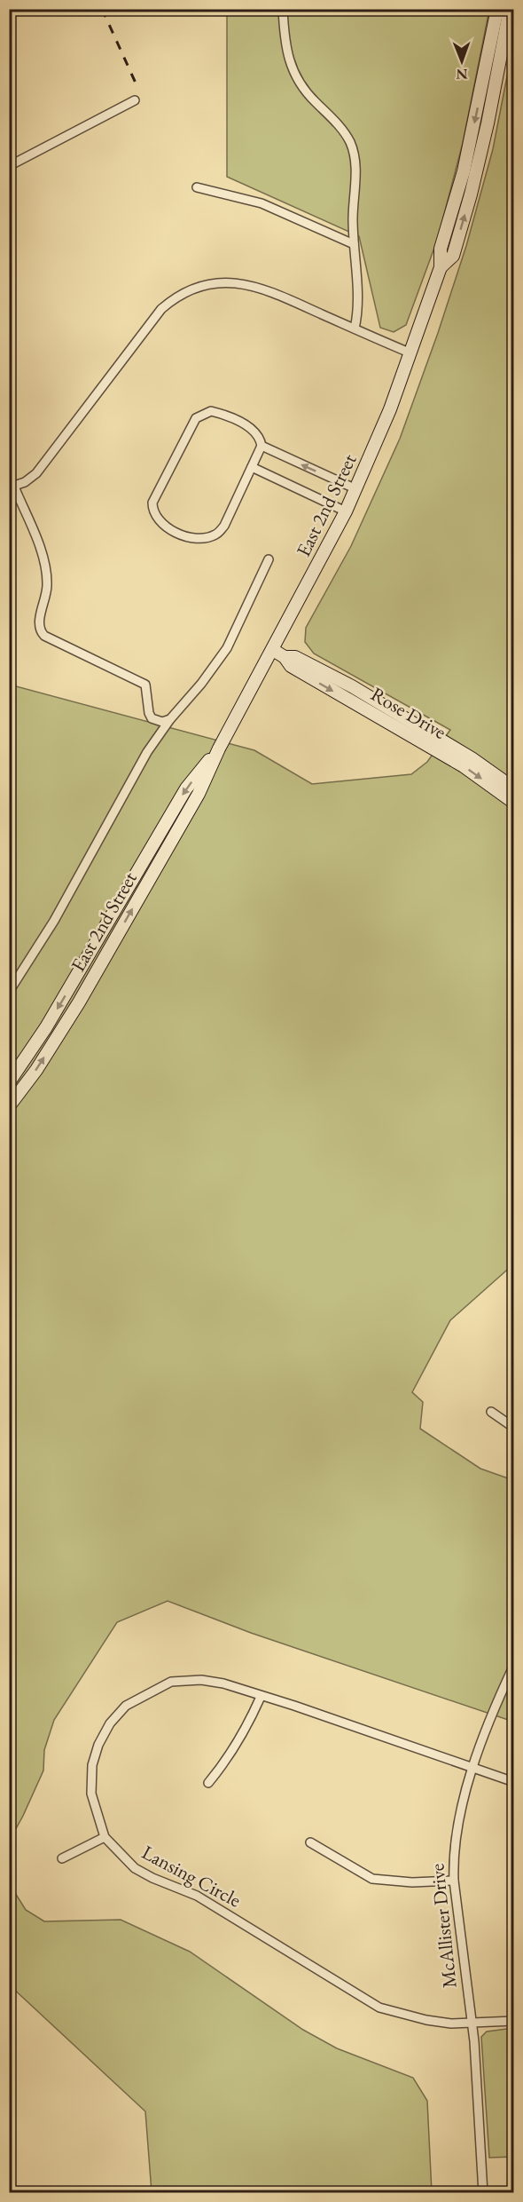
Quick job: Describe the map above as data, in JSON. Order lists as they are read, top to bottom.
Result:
{
  "streets": {
    "main road": ["East 2nd Street", "Rose Drive"],
    "street": ["Lansing Circle", "McAllister Drive"]
  },
  "crossings": [
    ["East 2nd Street", "Rose Drive"],
    ["Lansing Circle", "McAllister Drive"]
  ],
  "north": "bottom"
}
